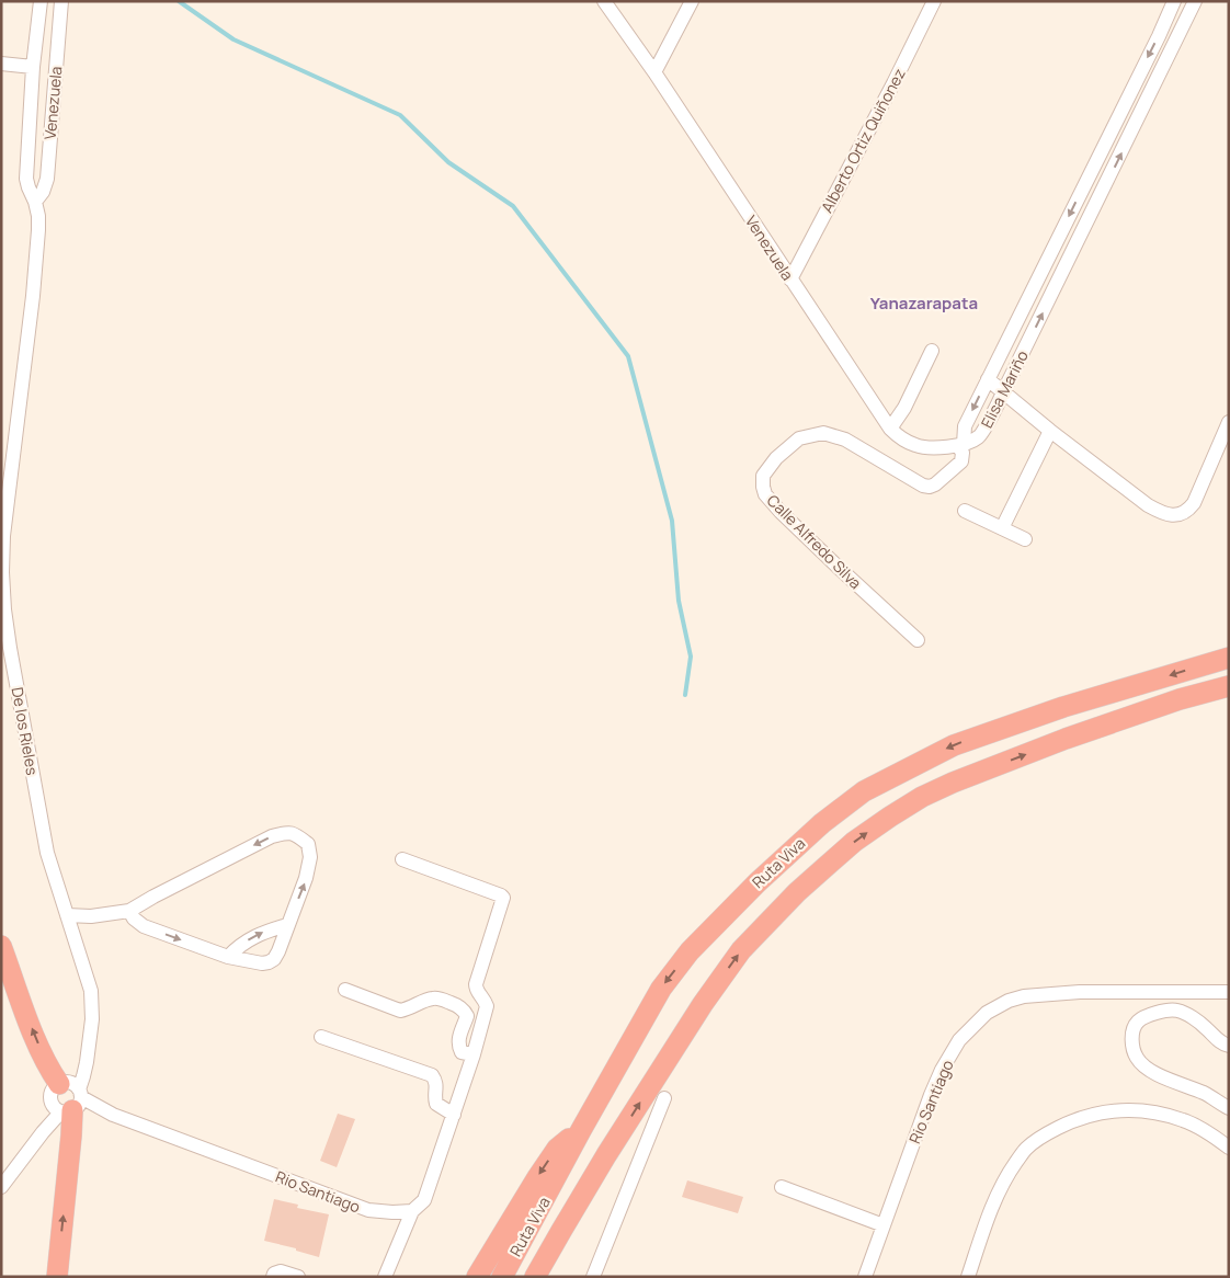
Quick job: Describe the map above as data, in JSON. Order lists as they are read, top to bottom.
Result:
{
  "streets": {
    "highway": ["Ruta Viva"],
    "street": [
      "Venezuela",
      "Alberto Ortiz Quiñonez",
      "Elisa Mariño",
      "Calle Alfredo Silva",
      "De los Rieles",
      "Rio Santiago"
    ]
  },
  "crossings": [
    ["Venezuela", "Alberto Ortiz Quiñonez"],
    ["Venezuela", "Elisa Mariño"],
    ["Venezuela", "Calle Alfredo Silva"],
    ["Venezuela", "De los Rieles"],
    ["Elisa Mariño", "Calle Alfredo Silva"],
    ["De los Rieles", "Rio Santiago"]
  ],
  "districts": ["Yanazarapata"]
}
